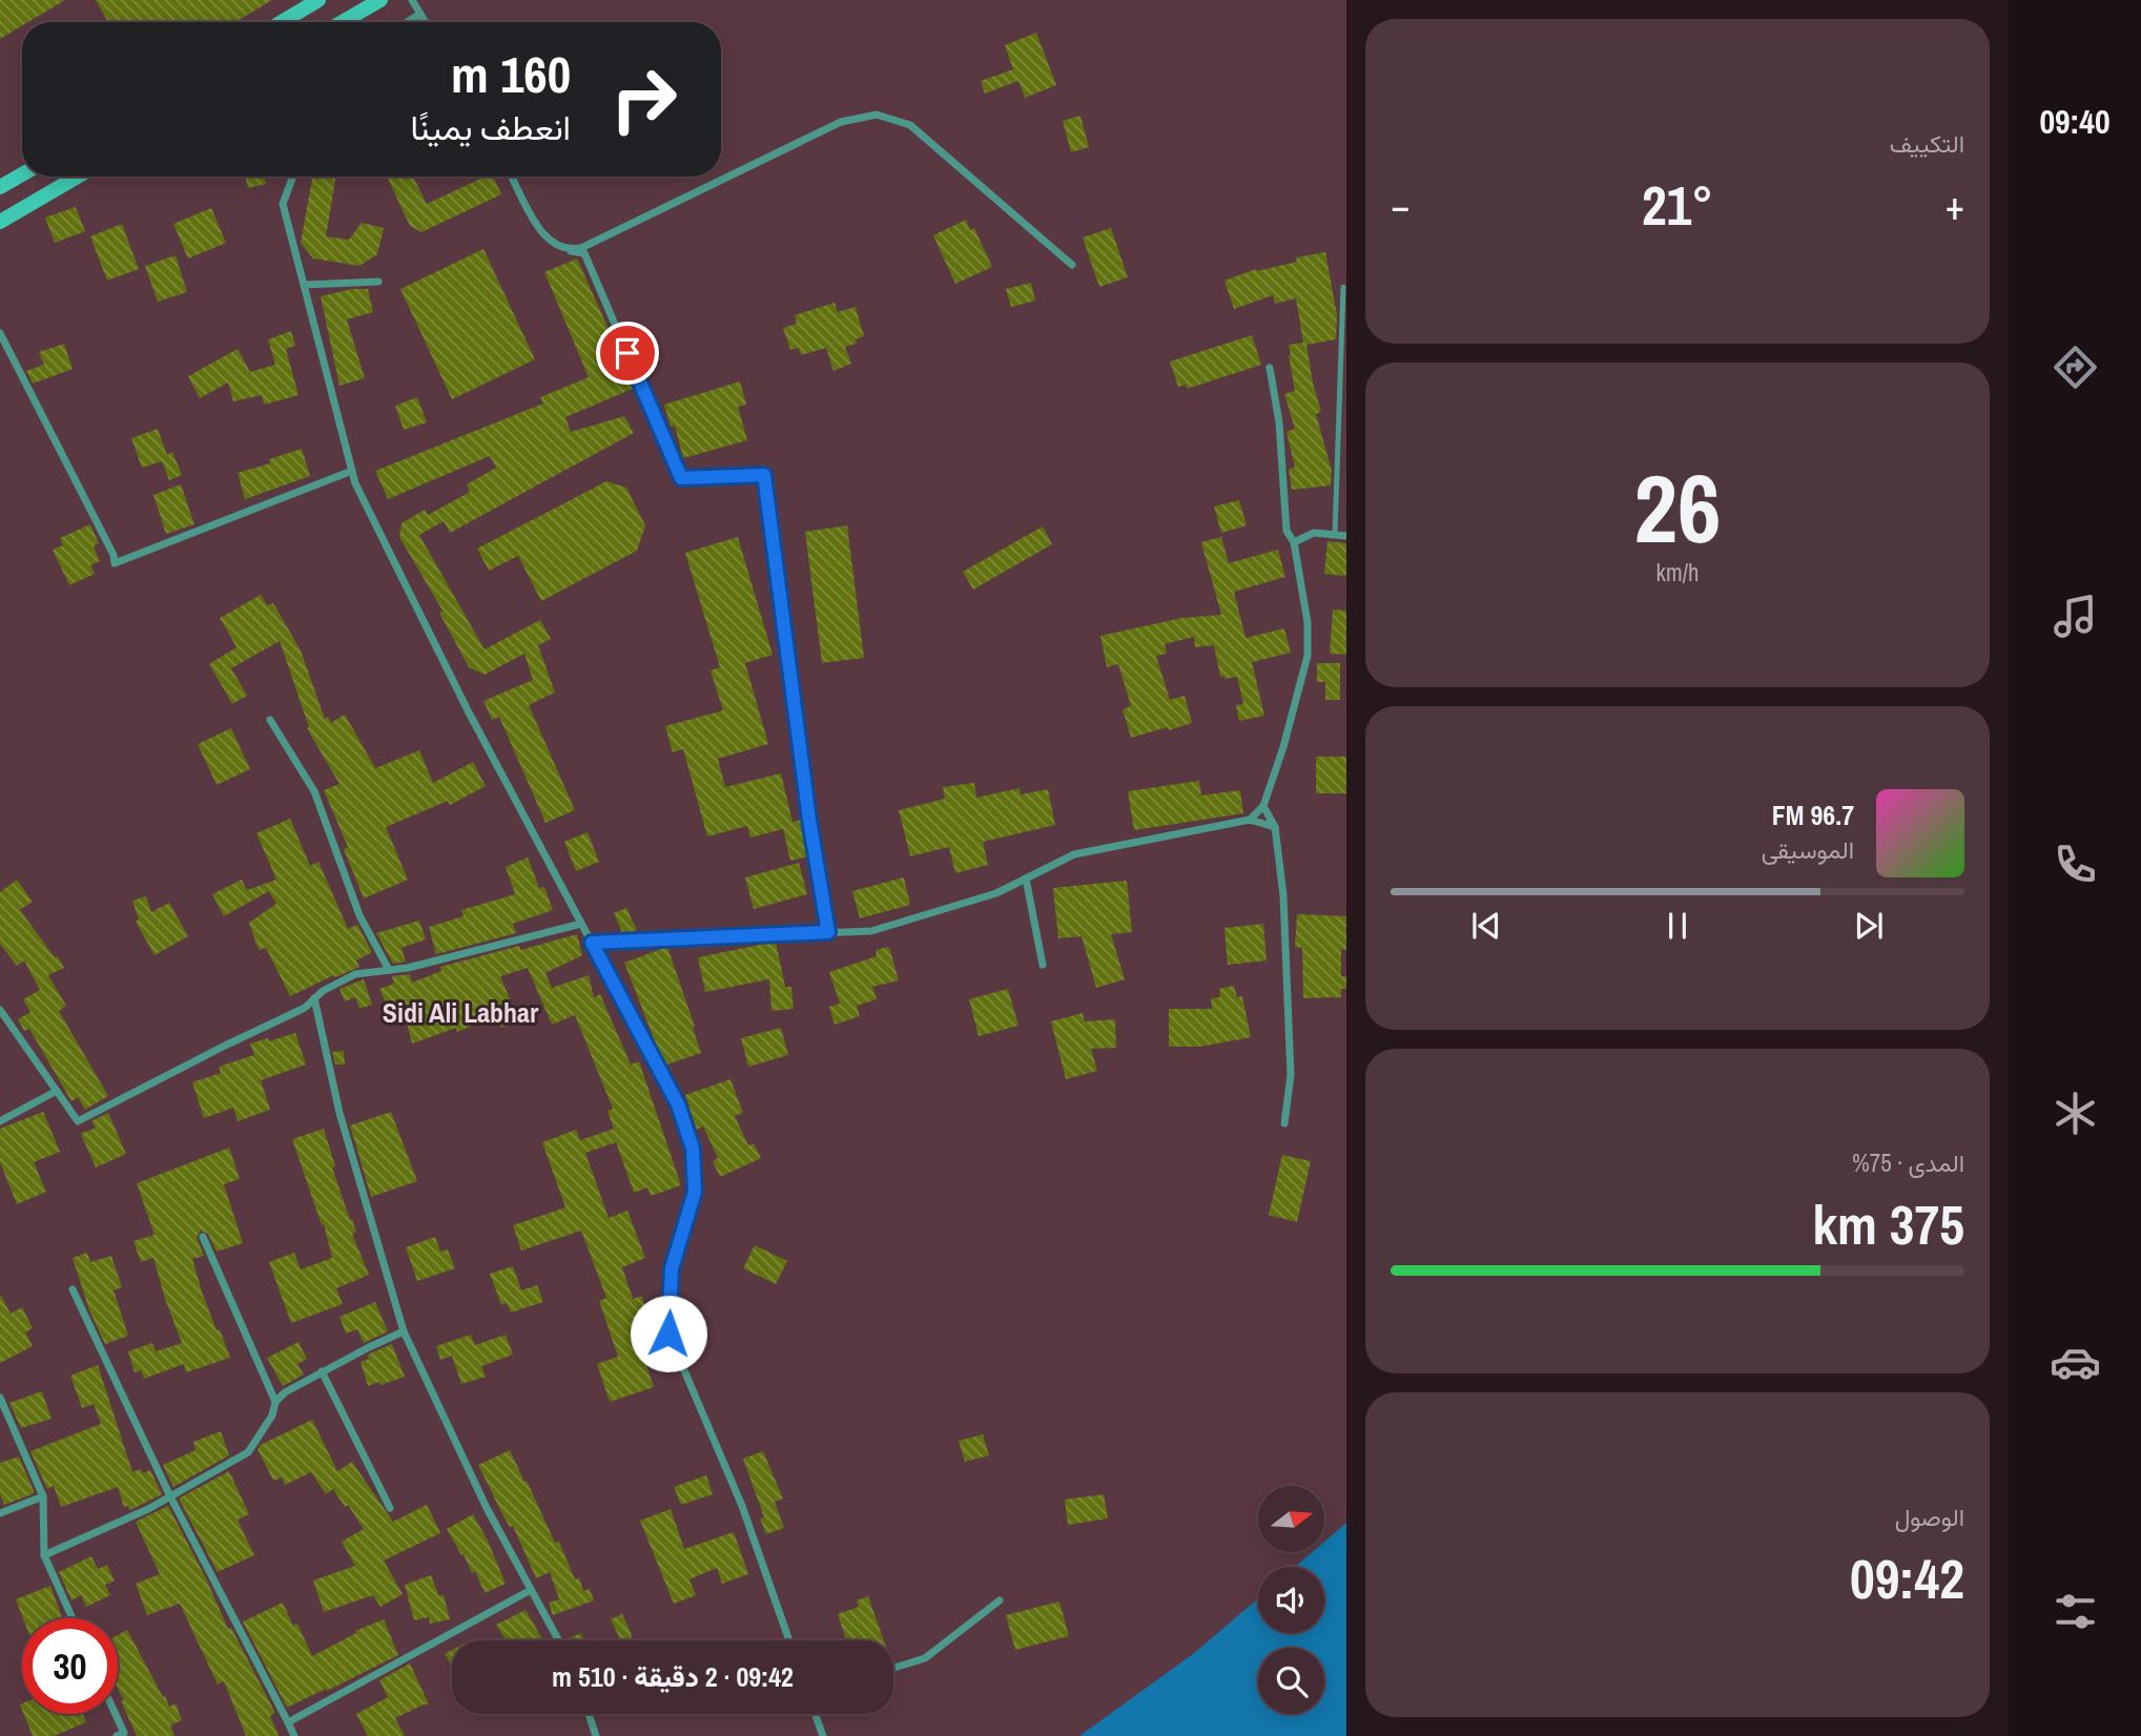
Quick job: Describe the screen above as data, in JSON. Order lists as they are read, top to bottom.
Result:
{
  "districts": ["Sidi Ali Labhar"],
  "north": "right",
  "page": {
    "tabs": "09:40",
    "tile": [
      "التكييف",
      ["26", "km/h"],
      ["المدى · 75%", "375 km"],
      ["الوصول", "09:42"]
    ],
    "turn": ["160 m", "انعطف يمينًا"],
    "heat": ["−", "21°", "+"],
    "song": ["96.7 FM", "الموسيقى"],
    "limit": "30",
    "trip": "09:42 · 2 دقيقة · 510 m"
  }
}
